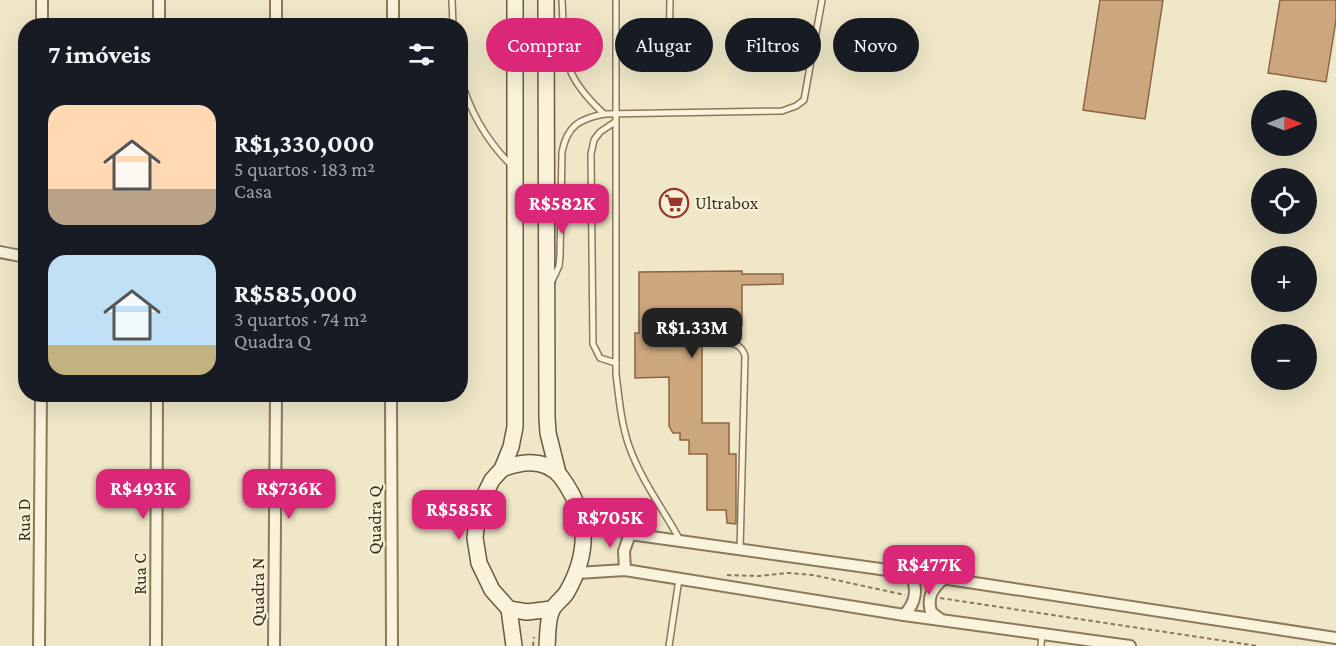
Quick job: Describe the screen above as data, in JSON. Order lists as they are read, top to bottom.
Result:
{
  "streets": {
    "street": [
      "Rua D",
      "Quadra Q",
      "Rua C",
      "Quadra N"
    ]
  },
  "places": {
    "supermarket": ["Ultrabox"]
  },
  "north": "right",
  "page": {
    "chip": [
      "Comprar",
      "Alugar",
      "Filtros",
      "Novo"
    ],
    "heading": "7 imóveis",
    "map_buttons": ["+", "−"],
    "list": [
      {
        "name": "R$1,330,000",
        "note": "5 quartos · 183 m² · Casa"
      },
      {
        "name": "R$585,000",
        "note": "3 quartos · 74 m² · Quadra Q"
      }
    ],
    "price": [
      "R$582K",
      "R$1.33M",
      "R$493K",
      "R$736K",
      "R$585K",
      "R$705K",
      "R$477K"
    ]
  }
}
